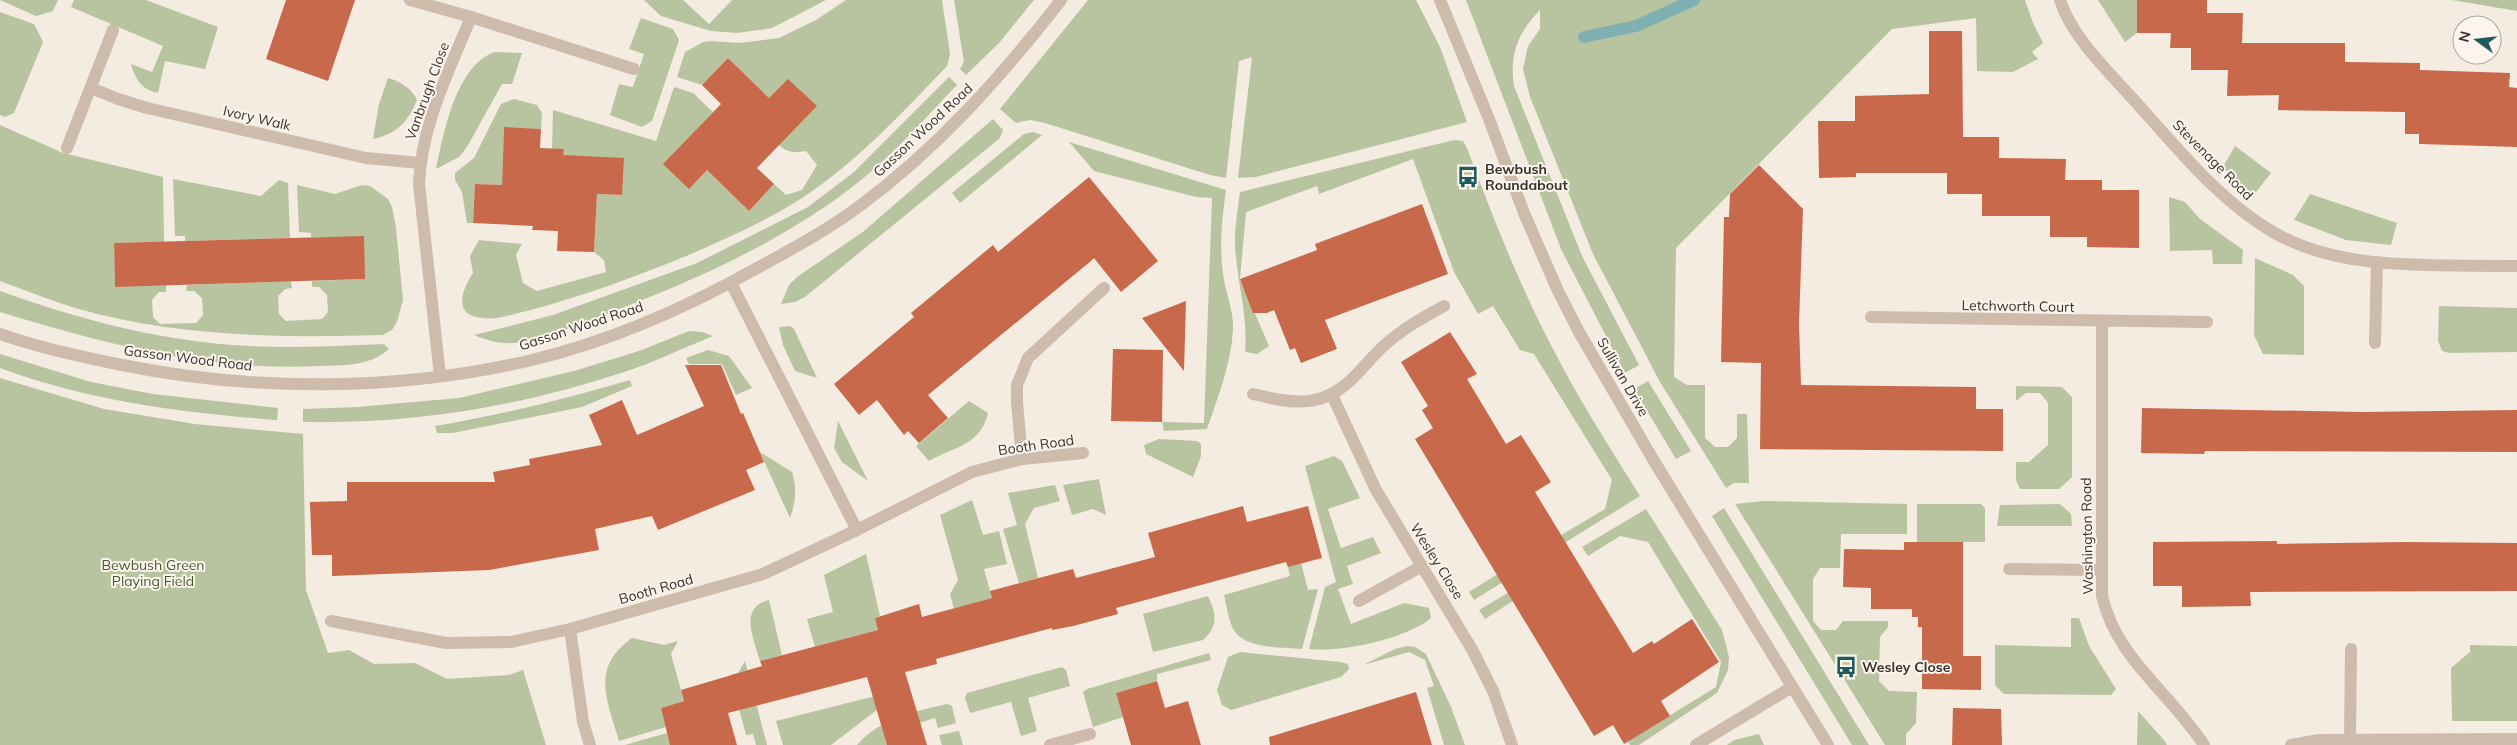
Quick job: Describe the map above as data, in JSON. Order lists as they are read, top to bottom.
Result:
{
  "streets": {
    "street": [
      "Vanbrugh Close",
      "Ivory Walk",
      "Gasson Wood Road",
      "Stevenage Road",
      "Letchworth Court",
      "Sullivan Drive",
      "Booth Road",
      "Washington Road",
      "Wesley Close"
    ]
  },
  "crossings": [
    ["Vanbrugh Close", "Ivory Walk"],
    ["Vanbrugh Close", "Gasson Wood Road"],
    ["Letchworth Court", "Washington Road"]
  ],
  "parks": ["Bewbush Green Playing Field"],
  "places": {
    "bus stop": ["Bewbush Roundabout", "Wesley Close"]
  },
  "north": "left"
}
